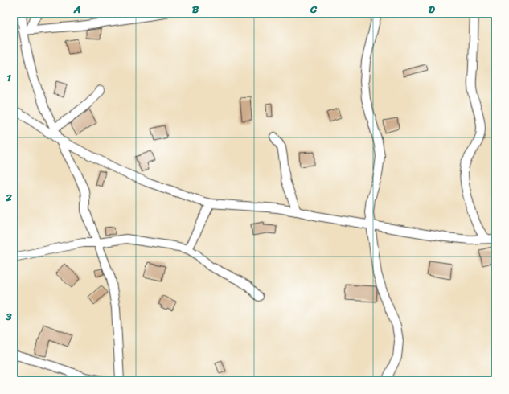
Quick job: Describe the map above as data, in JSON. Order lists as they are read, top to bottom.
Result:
{
  "grid": {
    "columns": [
      "A",
      "B",
      "C",
      "D"
    ],
    "rows": ["1", "2", "3"]
  }
}
